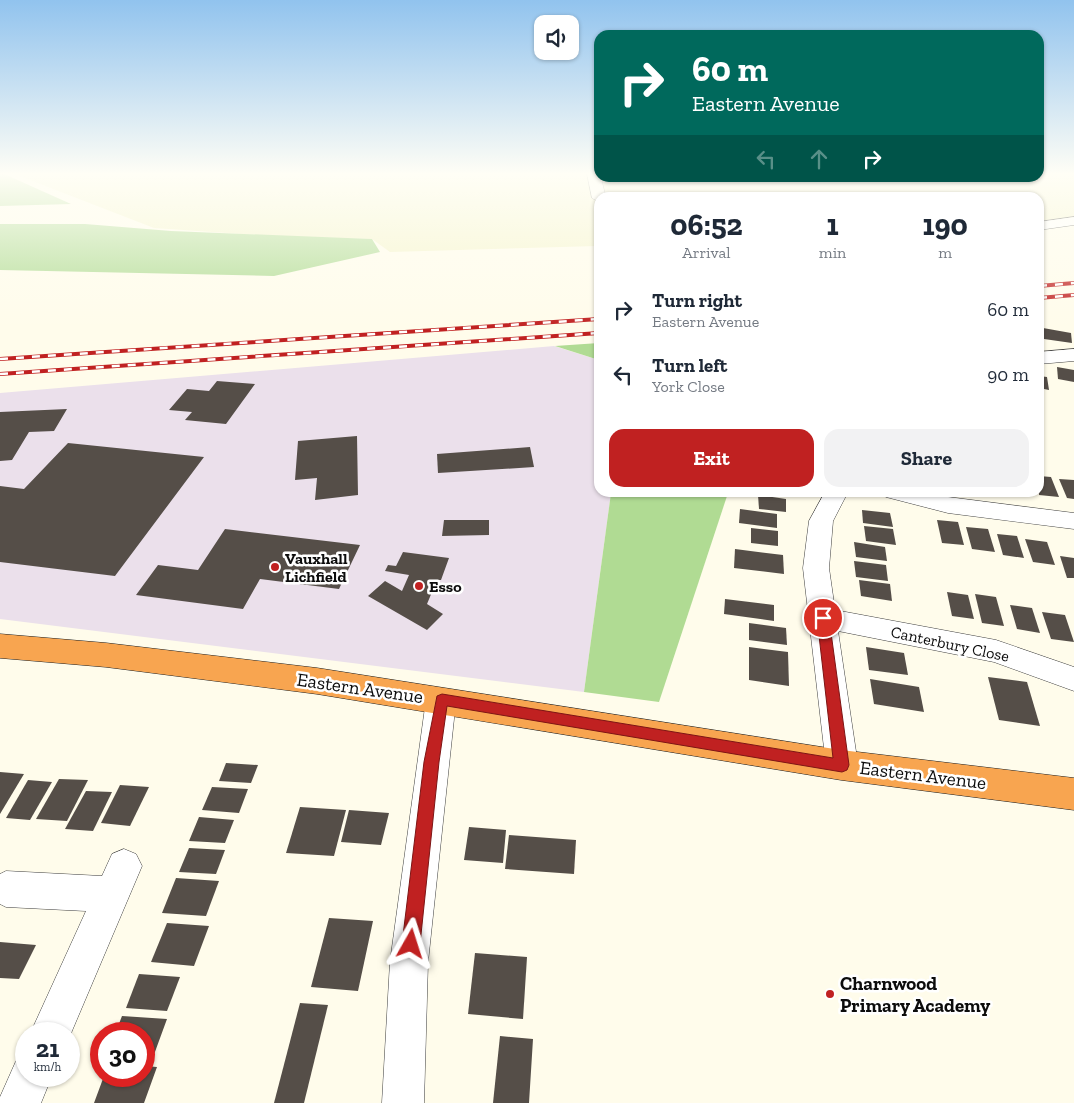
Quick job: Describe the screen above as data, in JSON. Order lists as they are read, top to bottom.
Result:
{
  "streets": {
    "highway": ["Eastern Avenue"],
    "street": ["Canterbury Close"]
  },
  "places": ["Vauxhall Lichfield", "Esso", "Charnwood Primary Academy"],
  "page": {
    "turn": ["60 m", "Eastern Avenue"],
    "eta": [
      "06:52",
      "Arrival",
      "1",
      "min",
      "190",
      "m"
    ],
    "list": [
      {
        "name": "Turn right",
        "note": "Eastern Avenue",
        "value": "60 m"
      },
      {
        "name": "Turn left",
        "note": "York Close",
        "value": "90 m"
      }
    ],
    "buttons": ["Exit", "Share"],
    "speed": "21 km/h",
    "limit": "30"
  }
}
